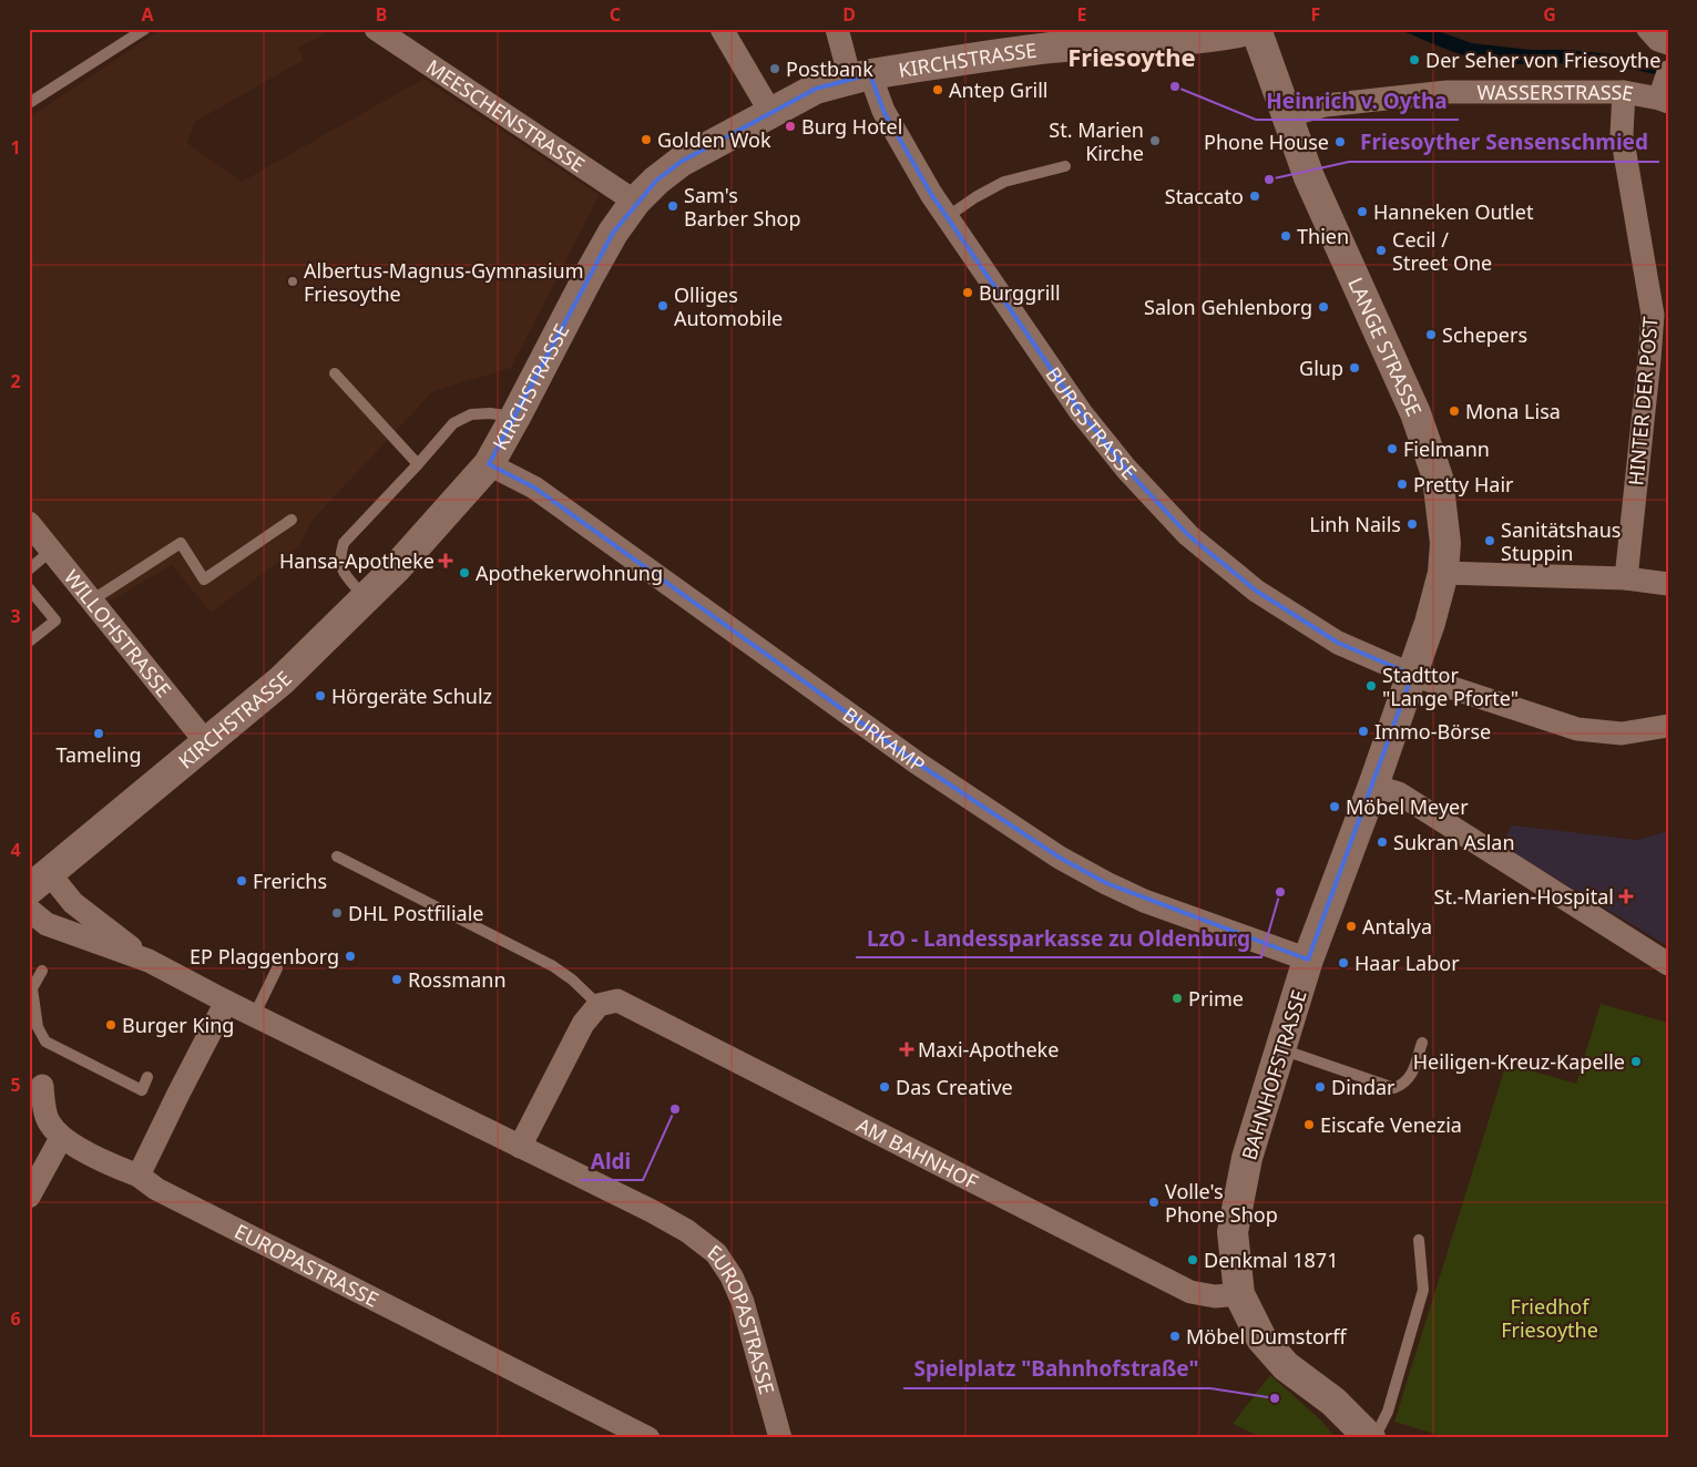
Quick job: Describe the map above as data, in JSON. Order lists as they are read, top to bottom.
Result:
{
  "streets": {
    "street": [
      "KIRCHSTRASSE",
      "WASSERSTRASSE",
      "MEESCHENSTRASSE",
      "LANGE STRASSE",
      "HINTER DER POST",
      "BURGSTRASSE",
      "WILLOHSTRASSE",
      "BURKAMP",
      "BAHNHOFSTRASSE",
      "AM BAHNHOF",
      "EUROPASTRASSE"
    ]
  },
  "crossings": [
    ["KIRCHSTRASSE", "MEESCHENSTRASSE"],
    ["KIRCHSTRASSE", "LANGE STRASSE"],
    ["KIRCHSTRASSE", "BURGSTRASSE"],
    ["KIRCHSTRASSE", "WILLOHSTRASSE"],
    ["KIRCHSTRASSE", "BURKAMP"],
    ["KIRCHSTRASSE", "EUROPASTRASSE"],
    ["WASSERSTRASSE", "LANGE STRASSE"],
    ["WASSERSTRASSE", "HINTER DER POST"],
    ["LANGE STRASSE", "BURGSTRASSE"],
    ["LANGE STRASSE", "BAHNHOFSTRASSE"],
    ["BURGSTRASSE", "BAHNHOFSTRASSE"],
    ["BURKAMP", "BAHNHOFSTRASSE"],
    ["BAHNHOFSTRASSE", "AM BAHNHOF"]
  ],
  "districts": ["Friesoythe"],
  "parks": ["Friedhof Friesoythe"],
  "places": {
    "other": [
      "Der Seher von Friesoythe",
      "Postbank",
      "Heinrich v. Oytha",
      "Antep Grill",
      "Burg Hotel",
      "Golden Wok",
      "St. Marien Kirche",
      "Phone House",
      "Friesoyther Sensenschmied",
      "Staccato",
      "Sam's Barber Shop",
      "Hanneken Outlet",
      "Thien",
      "Cecil / Street One",
      "Albertus-Magnus-Gymnasium Friesoythe",
      "Burggrill",
      "Olliges Automobile",
      "Salon Gehlenborg",
      "Schepers",
      "Glup",
      "Mona Lisa",
      "Fielmann",
      "Pretty Hair",
      "Linh Nails",
      "Sanitätshaus Stuppin",
      "Apothekerwohnung",
      "Stadttor \"Lange Pforte\"",
      "Hörgeräte Schulz",
      "Immo-Börse",
      "Tameling",
      "Möbel Meyer",
      "Sukran Aslan",
      "Frerichs",
      "LzO - Landessparkasse zu Oldenburg",
      "DHL Postfiliale",
      "Antalya",
      "EP Plaggenborg",
      "Haar Labor",
      "Rossmann",
      "Prime",
      "Burger King",
      "Heiligen-Kreuz-Kapelle",
      "Das Creative",
      "Dindar",
      "Aldi",
      "Eiscafe Venezia",
      "Volle's Phone Shop",
      "Denkmal 1871",
      "Möbel Dumstorff",
      "Spielplatz \"Bahnhofstraße\""
    ],
    "health": ["Hansa-Apotheke", "St.-Marien-Hospital", "Maxi-Apotheke"]
  },
  "grid": {
    "columns": [
      "A",
      "B",
      "C",
      "D",
      "E",
      "F",
      "G"
    ],
    "rows": [
      "1",
      "2",
      "3",
      "4",
      "5",
      "6"
    ]
  }
}
